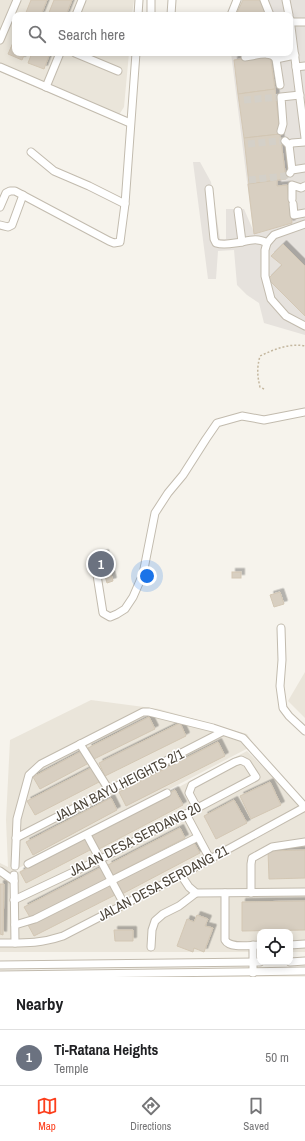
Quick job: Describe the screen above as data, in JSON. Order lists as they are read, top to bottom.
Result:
{
  "streets": {
    "street": ["JALAN BAYU HEIGHTS 2/1", "JALAN DESA SERDANG 20", "JALAN DESA SERDANG 21"]
  },
  "page": {
    "search": "Search here",
    "pins": "1",
    "heading": "Nearby",
    "list": [
      {
        "mark": "1",
        "name": "Ti-Ratana Heights",
        "note": "Temple",
        "value": "50 m"
      }
    ],
    "nav": ["Map", "Directions", "Saved"]
  }
}
